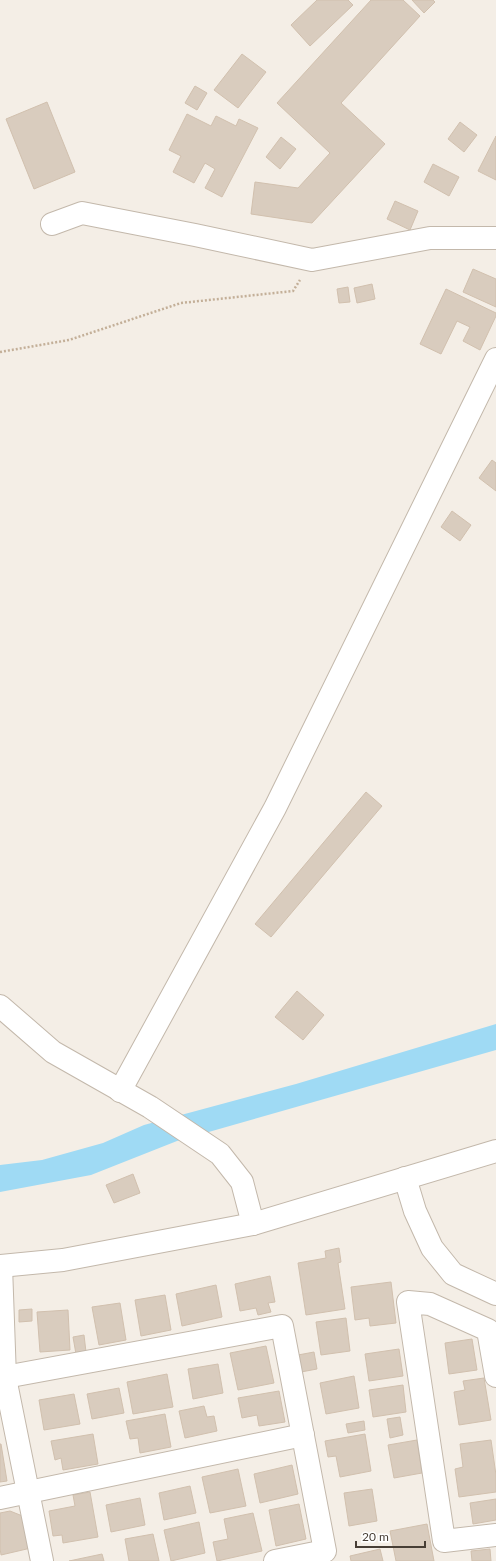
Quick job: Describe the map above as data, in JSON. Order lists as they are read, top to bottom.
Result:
{
  "scale_bar": "20 m"
}
